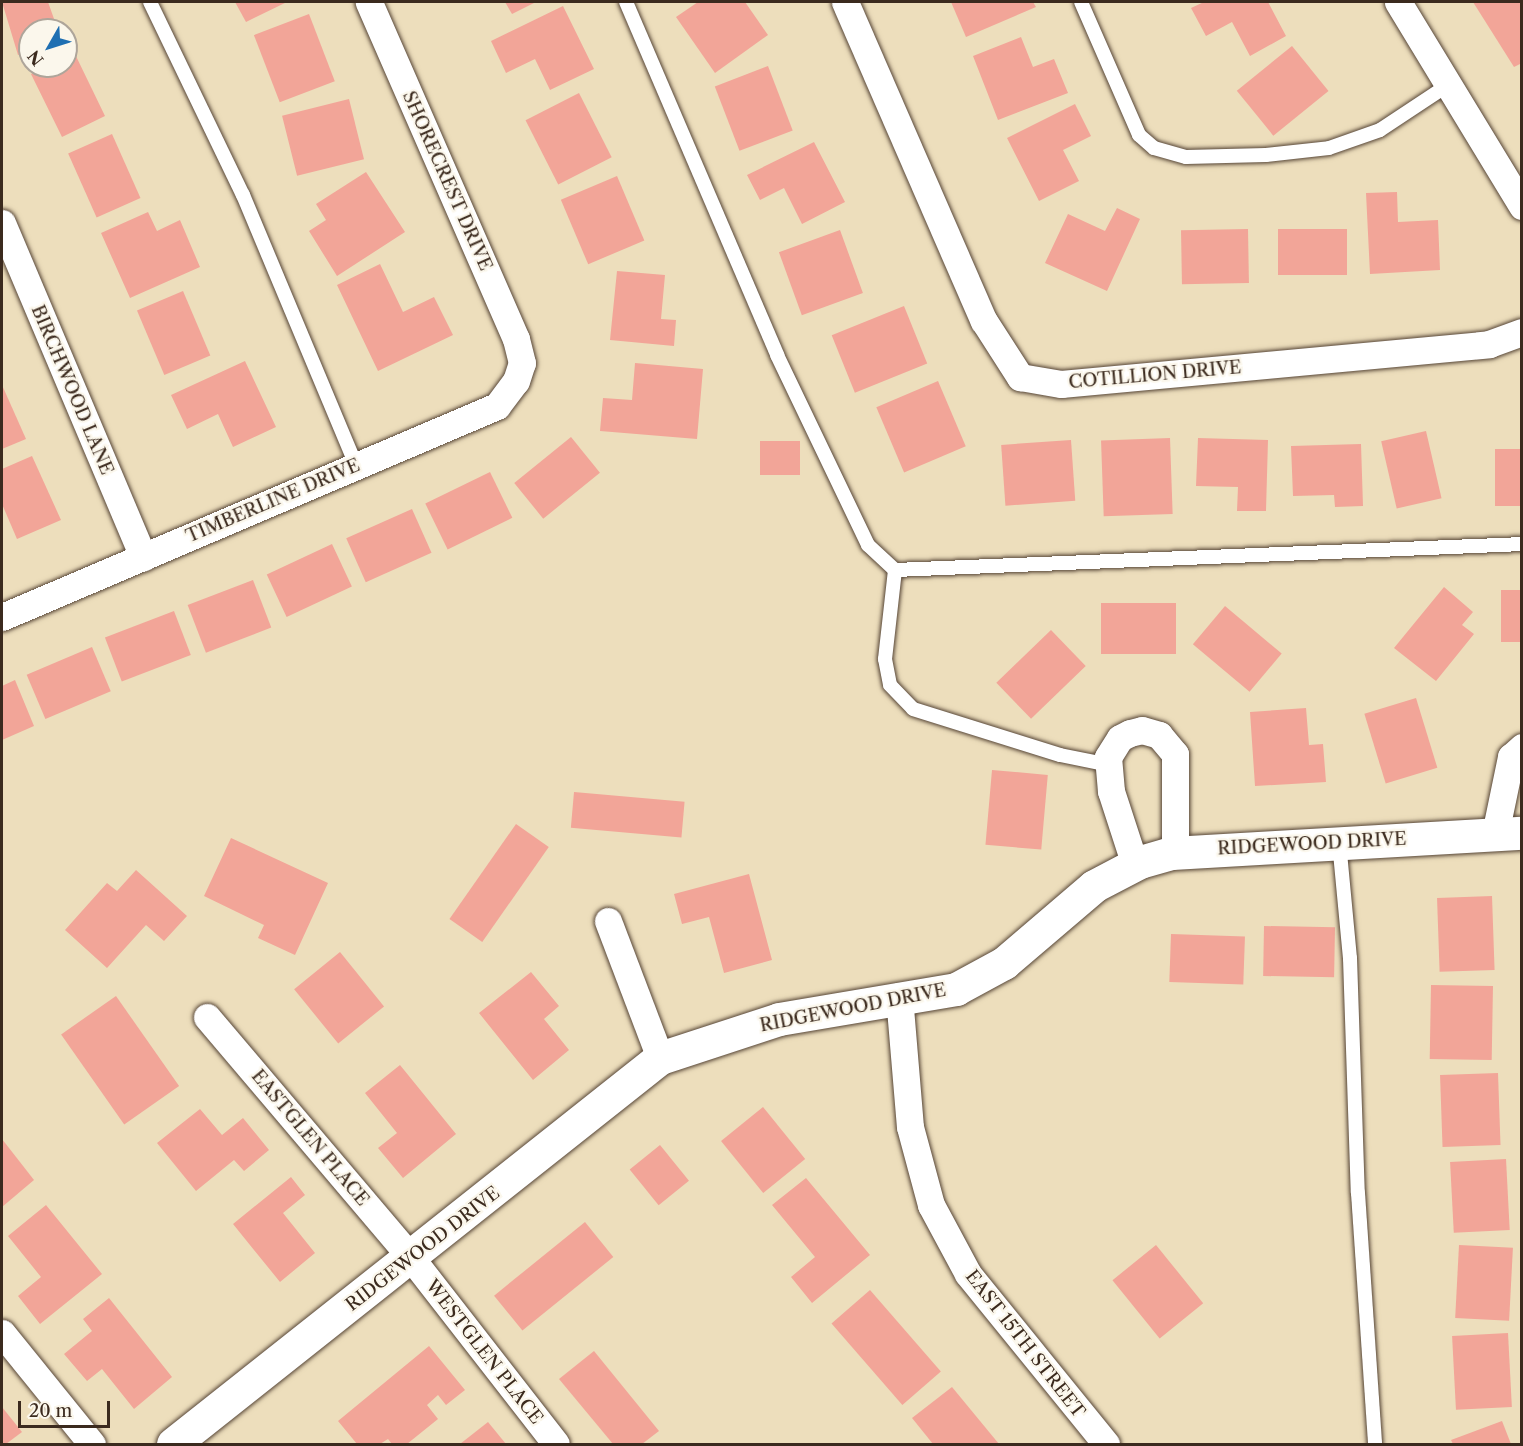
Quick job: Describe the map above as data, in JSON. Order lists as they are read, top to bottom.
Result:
{
  "streets": {
    "street": [
      "SHORECREST DRIVE",
      "COTILLION DRIVE",
      "BIRCHWOOD LANE",
      "TIMBERLINE DRIVE",
      "RIDGEWOOD DRIVE",
      "EASTGLEN PLACE",
      "EAST 15TH STREET",
      "WESTGLEN PLACE"
    ]
  },
  "crossings": [
    ["SHORECREST DRIVE", "TIMBERLINE DRIVE"],
    ["BIRCHWOOD LANE", "TIMBERLINE DRIVE"],
    ["RIDGEWOOD DRIVE", "EASTGLEN PLACE"],
    ["RIDGEWOOD DRIVE", "EAST 15TH STREET"],
    ["RIDGEWOOD DRIVE", "WESTGLEN PLACE"],
    ["EASTGLEN PLACE", "WESTGLEN PLACE"]
  ],
  "scale_bar": "20 m",
  "north": "bottom left"
}
